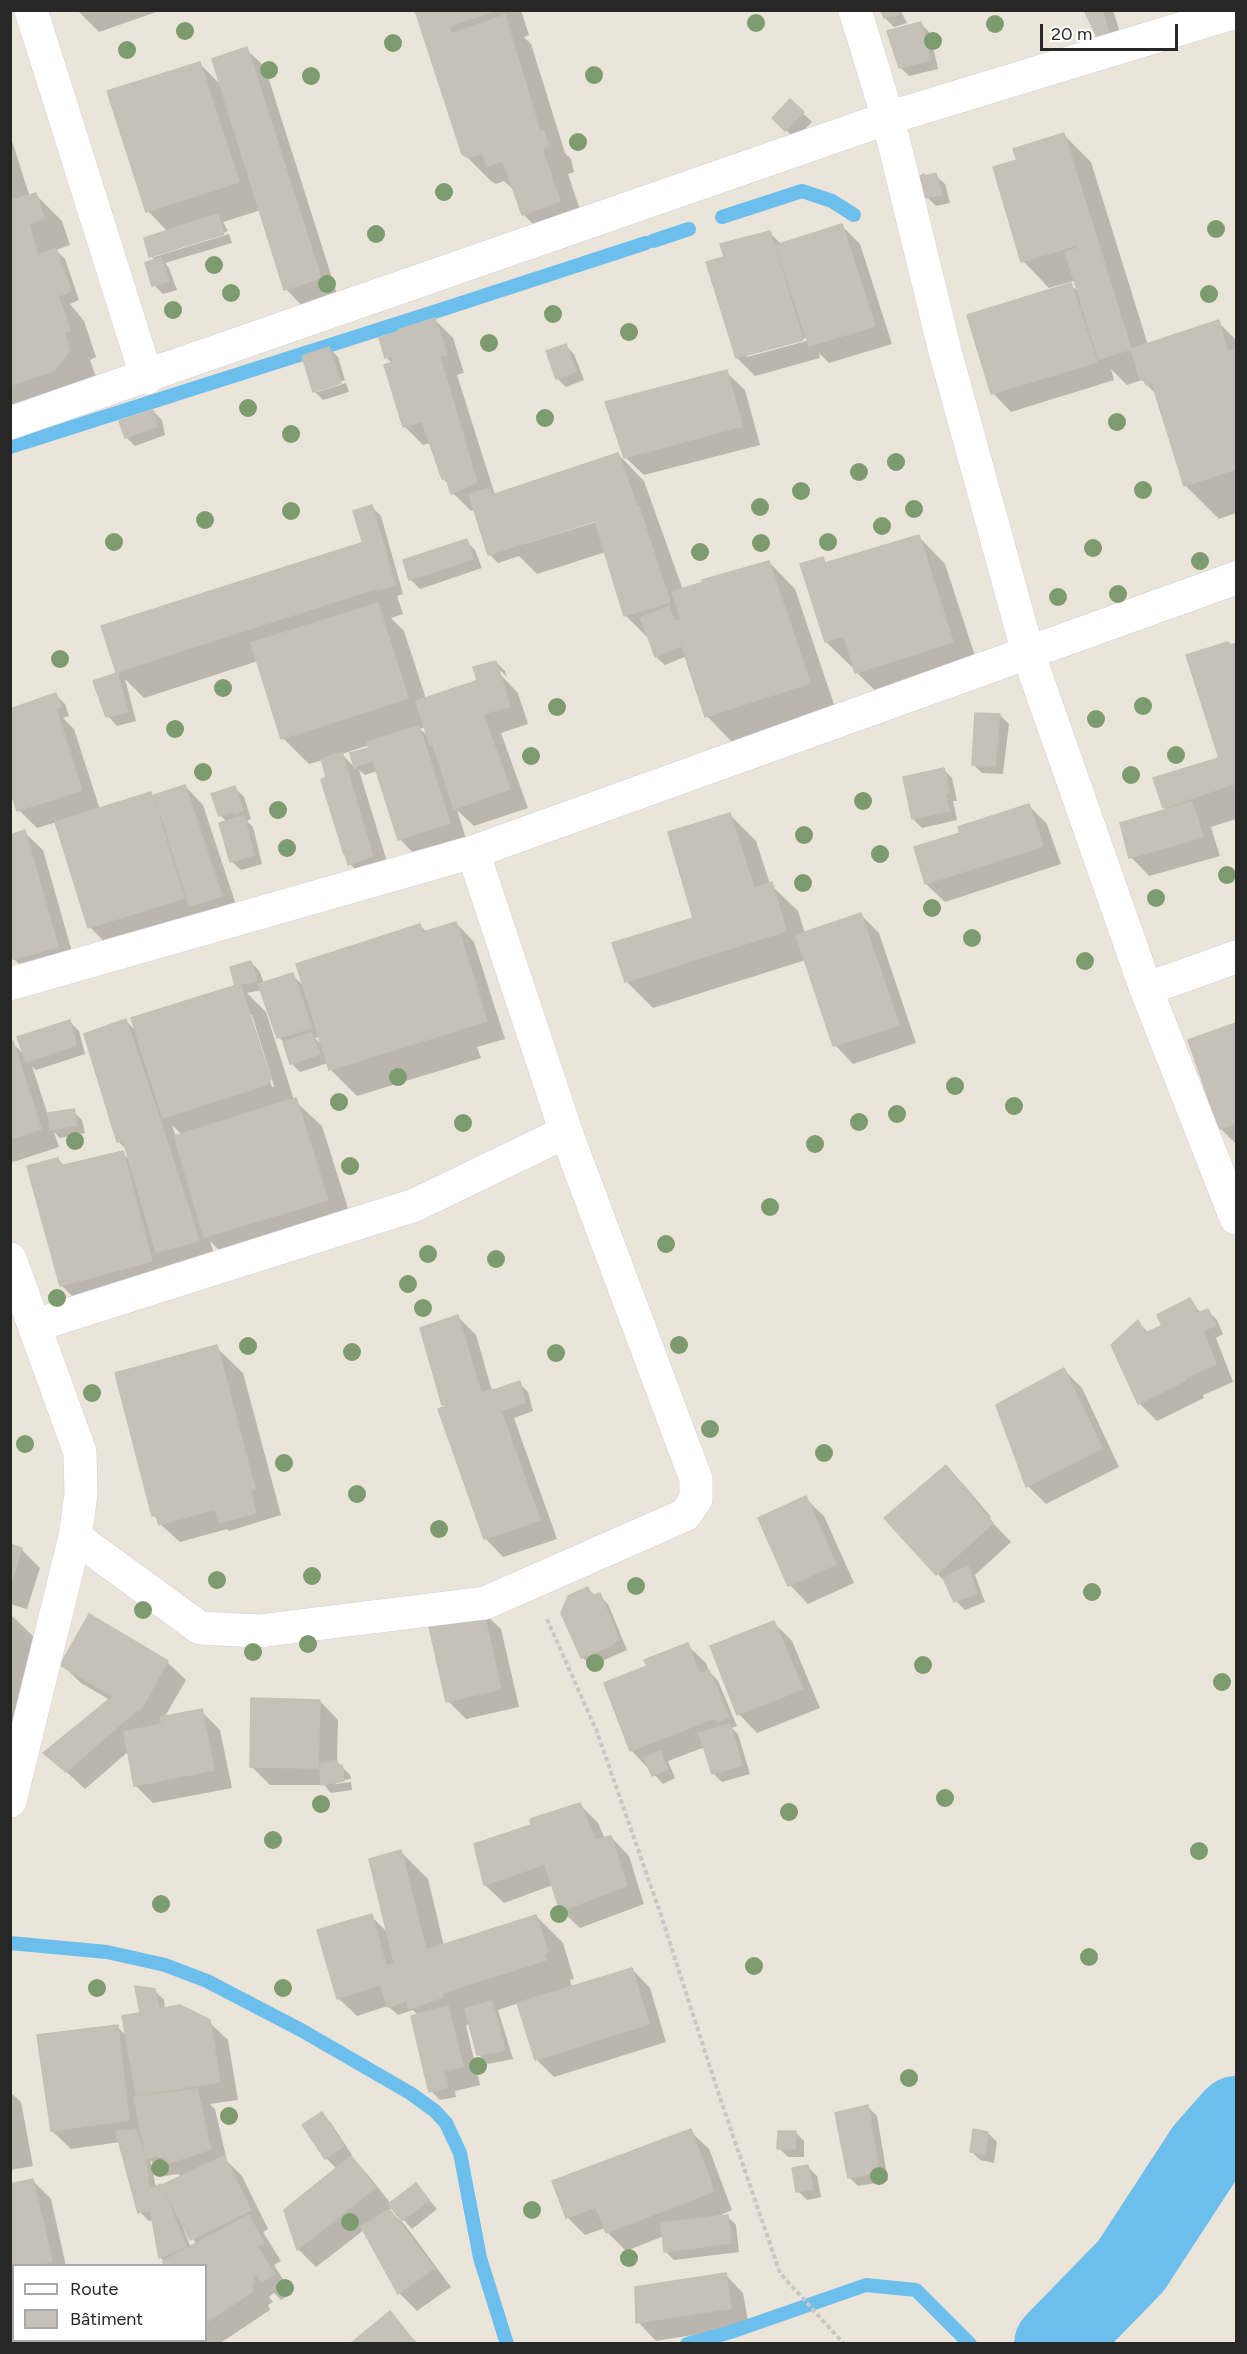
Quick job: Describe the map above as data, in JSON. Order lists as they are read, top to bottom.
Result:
{
  "legend": ["Route", "Bâtiment"],
  "scale_bar": "20 m"
}
